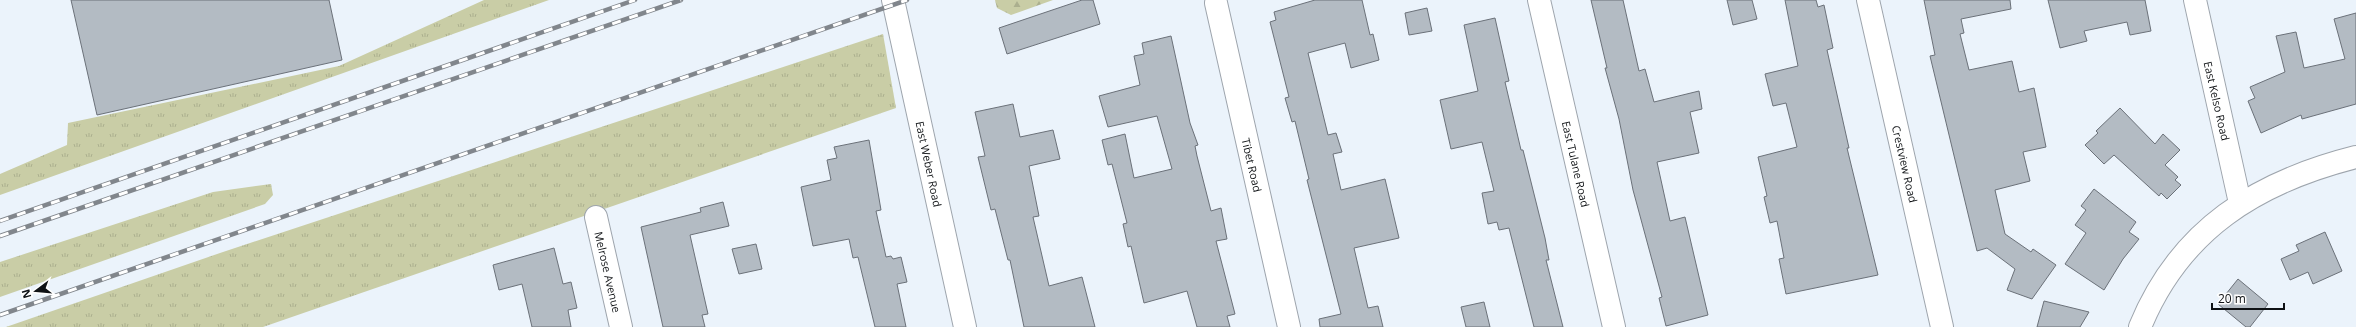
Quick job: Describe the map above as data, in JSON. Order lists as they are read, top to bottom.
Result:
{
  "streets": {
    "street": [
      "East Kelso Road",
      "East Weber Road",
      "East Tulane Road",
      "Crestview Road",
      "Tibet Road",
      "Melrose Avenue"
    ]
  },
  "scale_bar": "20 m",
  "north": "left"
}
